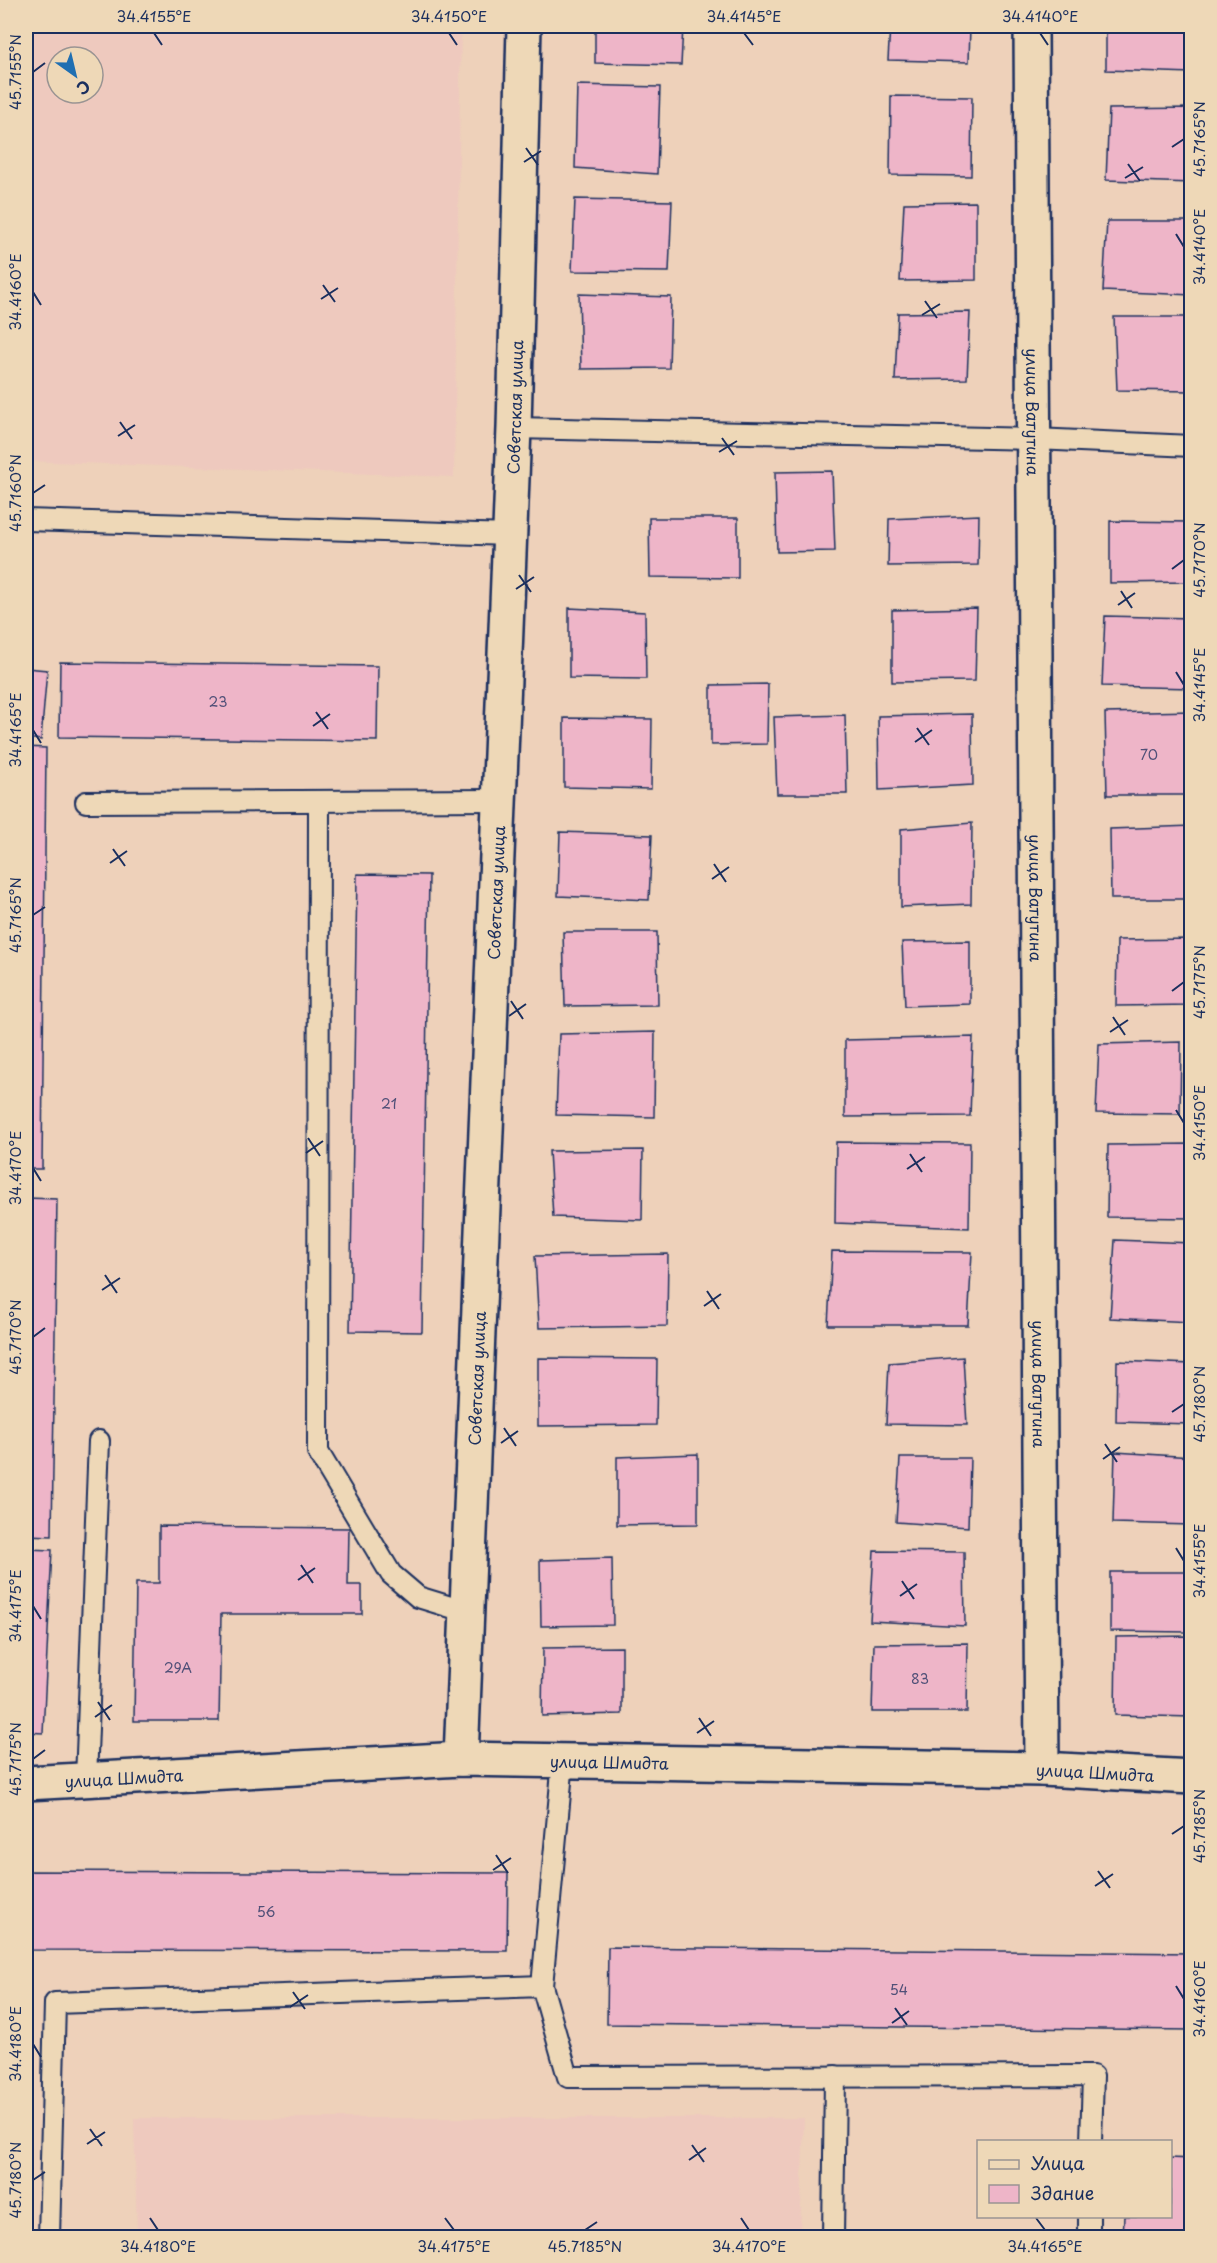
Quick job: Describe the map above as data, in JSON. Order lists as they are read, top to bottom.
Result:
{
  "streets": {
    "street": ["Советская улица", "улица Ватутина", "улица Шмидта"]
  },
  "crossings": [
    ["Советская улица", "улица Шмидта"],
    ["улица Ватутина", "улица Шмидта"]
  ],
  "house_numbers": [
    "23",
    "70",
    "21",
    "29А",
    "83",
    "56",
    "54"
  ],
  "legend": ["Улица", "Здание"],
  "north": "bottom right",
  "coordinates": [
    "34.4155°E",
    "34.4150°E",
    "34.4145°E",
    "34.4140°E",
    "45.7155°N",
    "45.7165°N",
    "34.4160°E",
    "45.7160°N",
    "45.7170°N",
    "34.4165°E",
    "45.7175°N",
    "34.4170°E",
    "45.7180°N",
    "34.4175°E",
    "45.7185°N",
    "34.4180°E"
  ]
}
